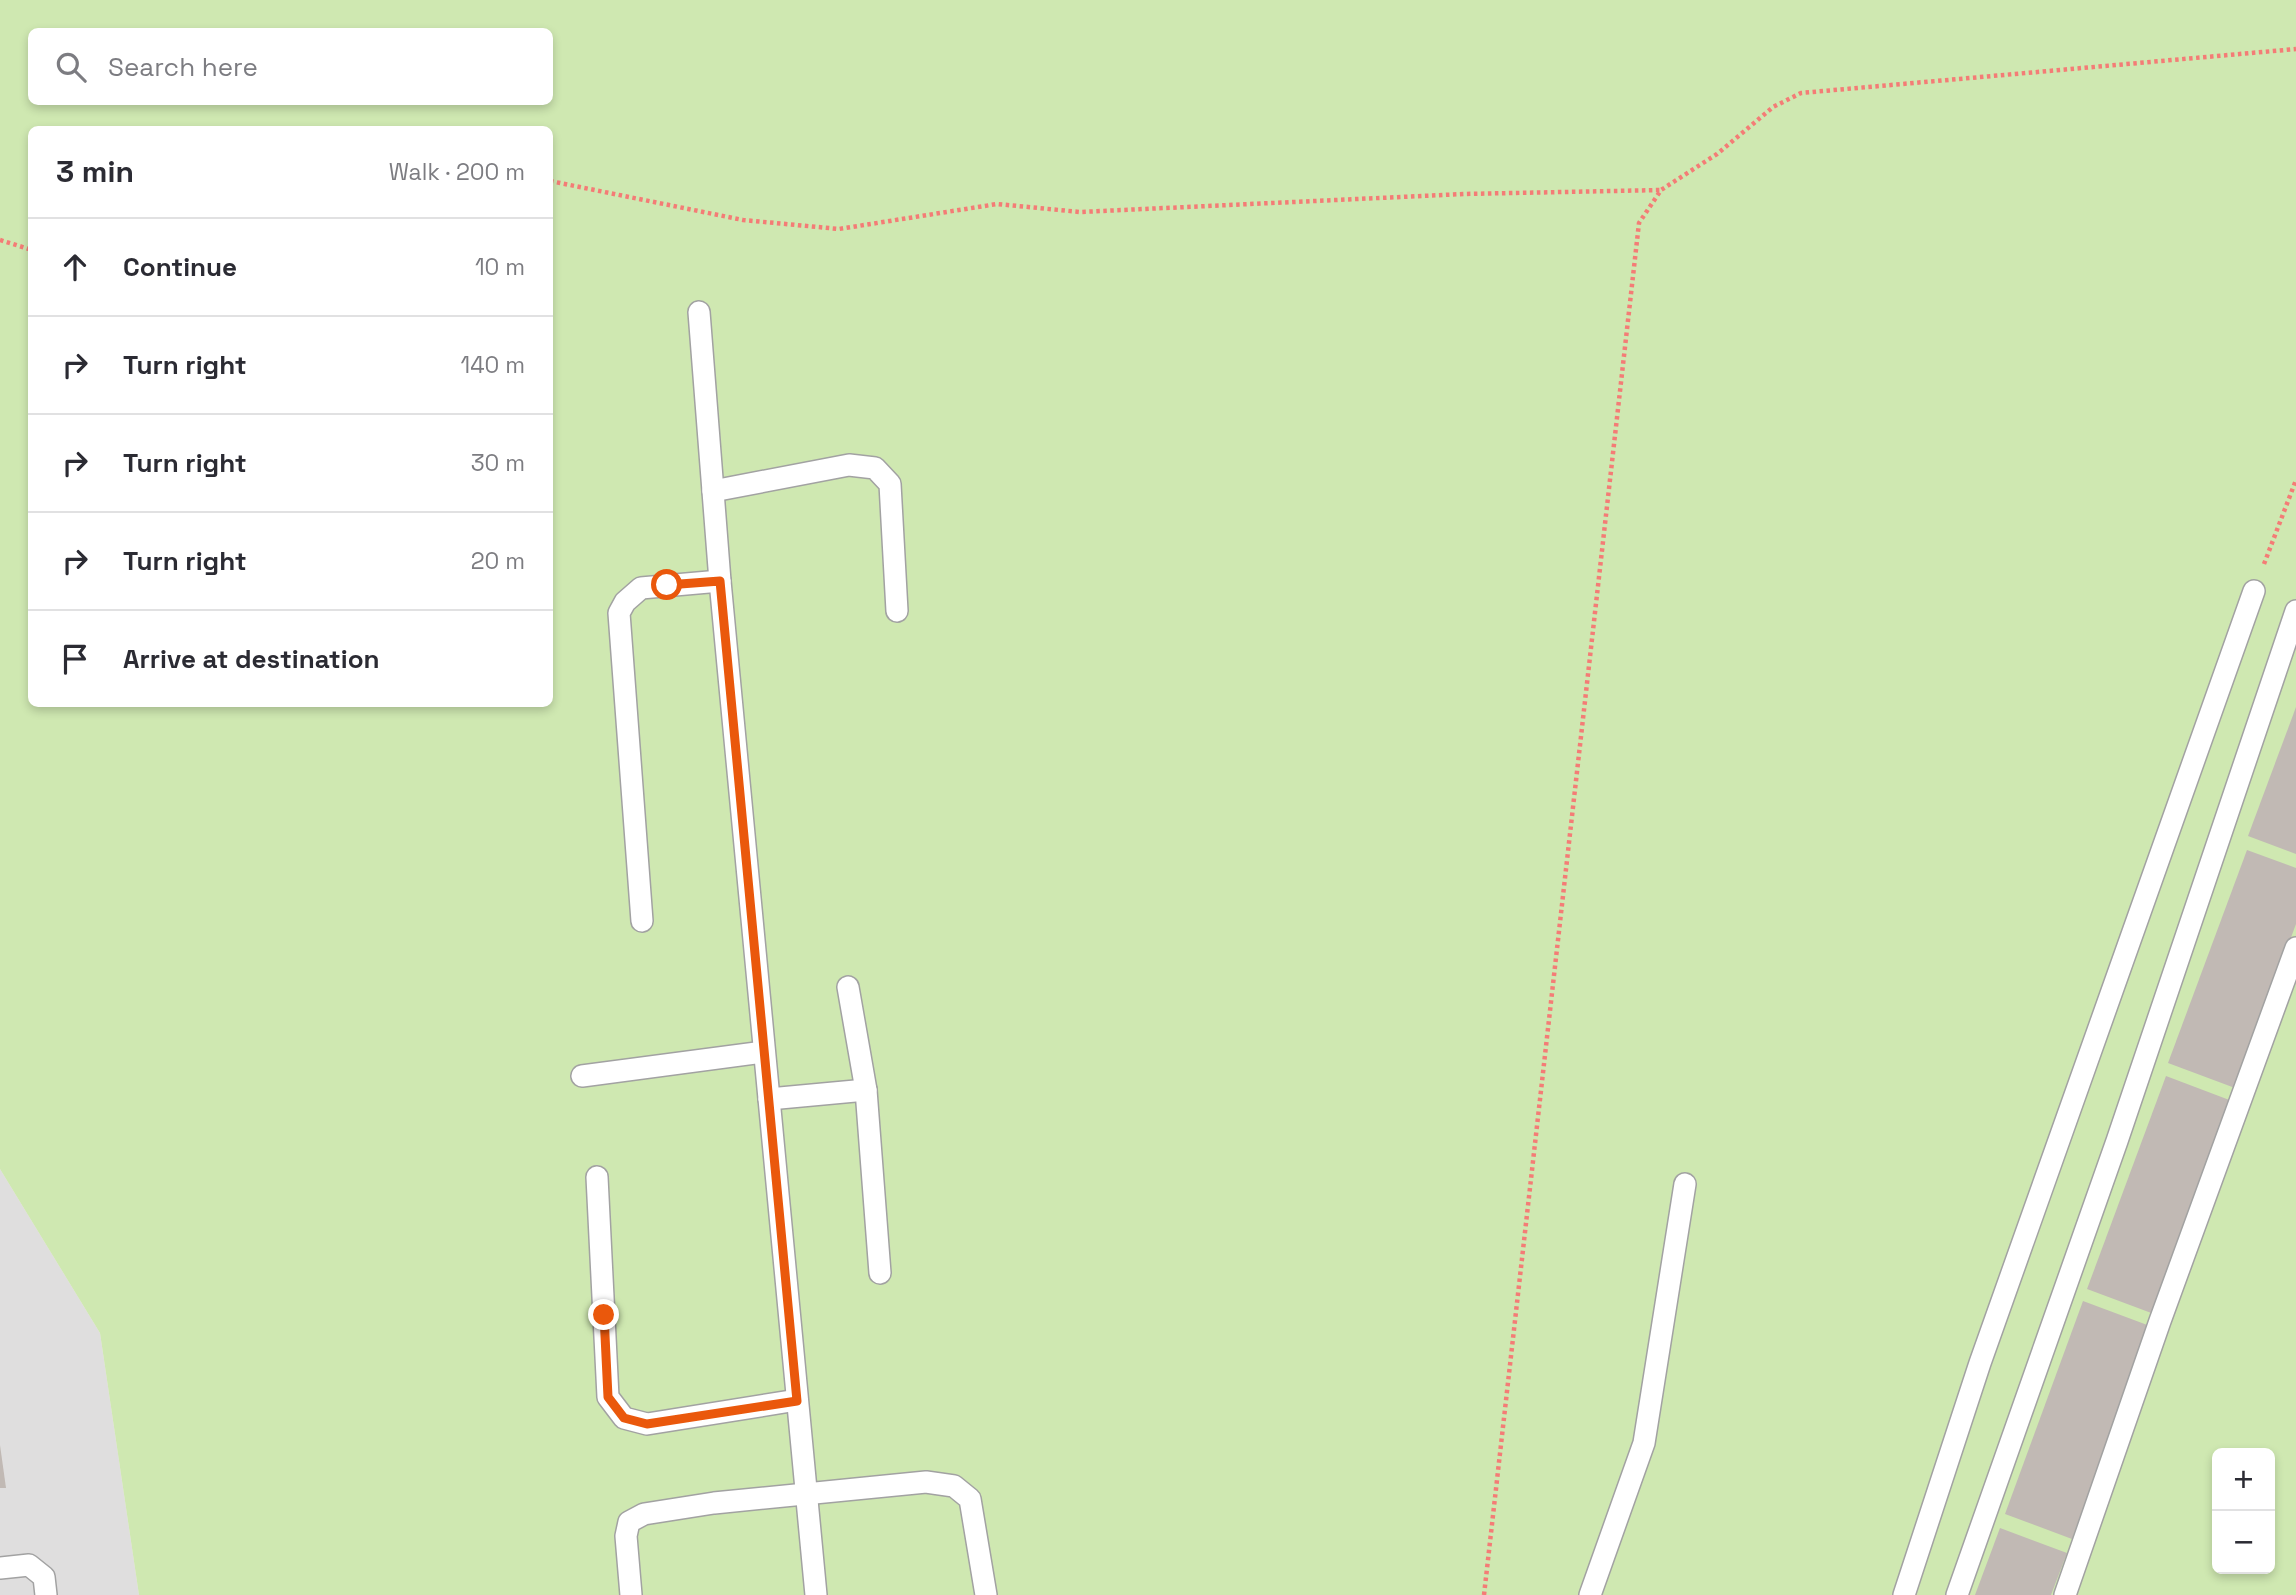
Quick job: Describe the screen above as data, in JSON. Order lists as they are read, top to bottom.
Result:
{
  "page": {
    "search": "Search here",
    "heading": ["3 min", "Walk · 200 m"],
    "list": [
      ["Continue", "10 m"],
      ["Turn right", "140 m"],
      ["Turn right", "30 m"],
      ["Turn right", "20 m"],
      "Arrive at destination"
    ],
    "map_buttons": ["+", "−"]
  }
}
